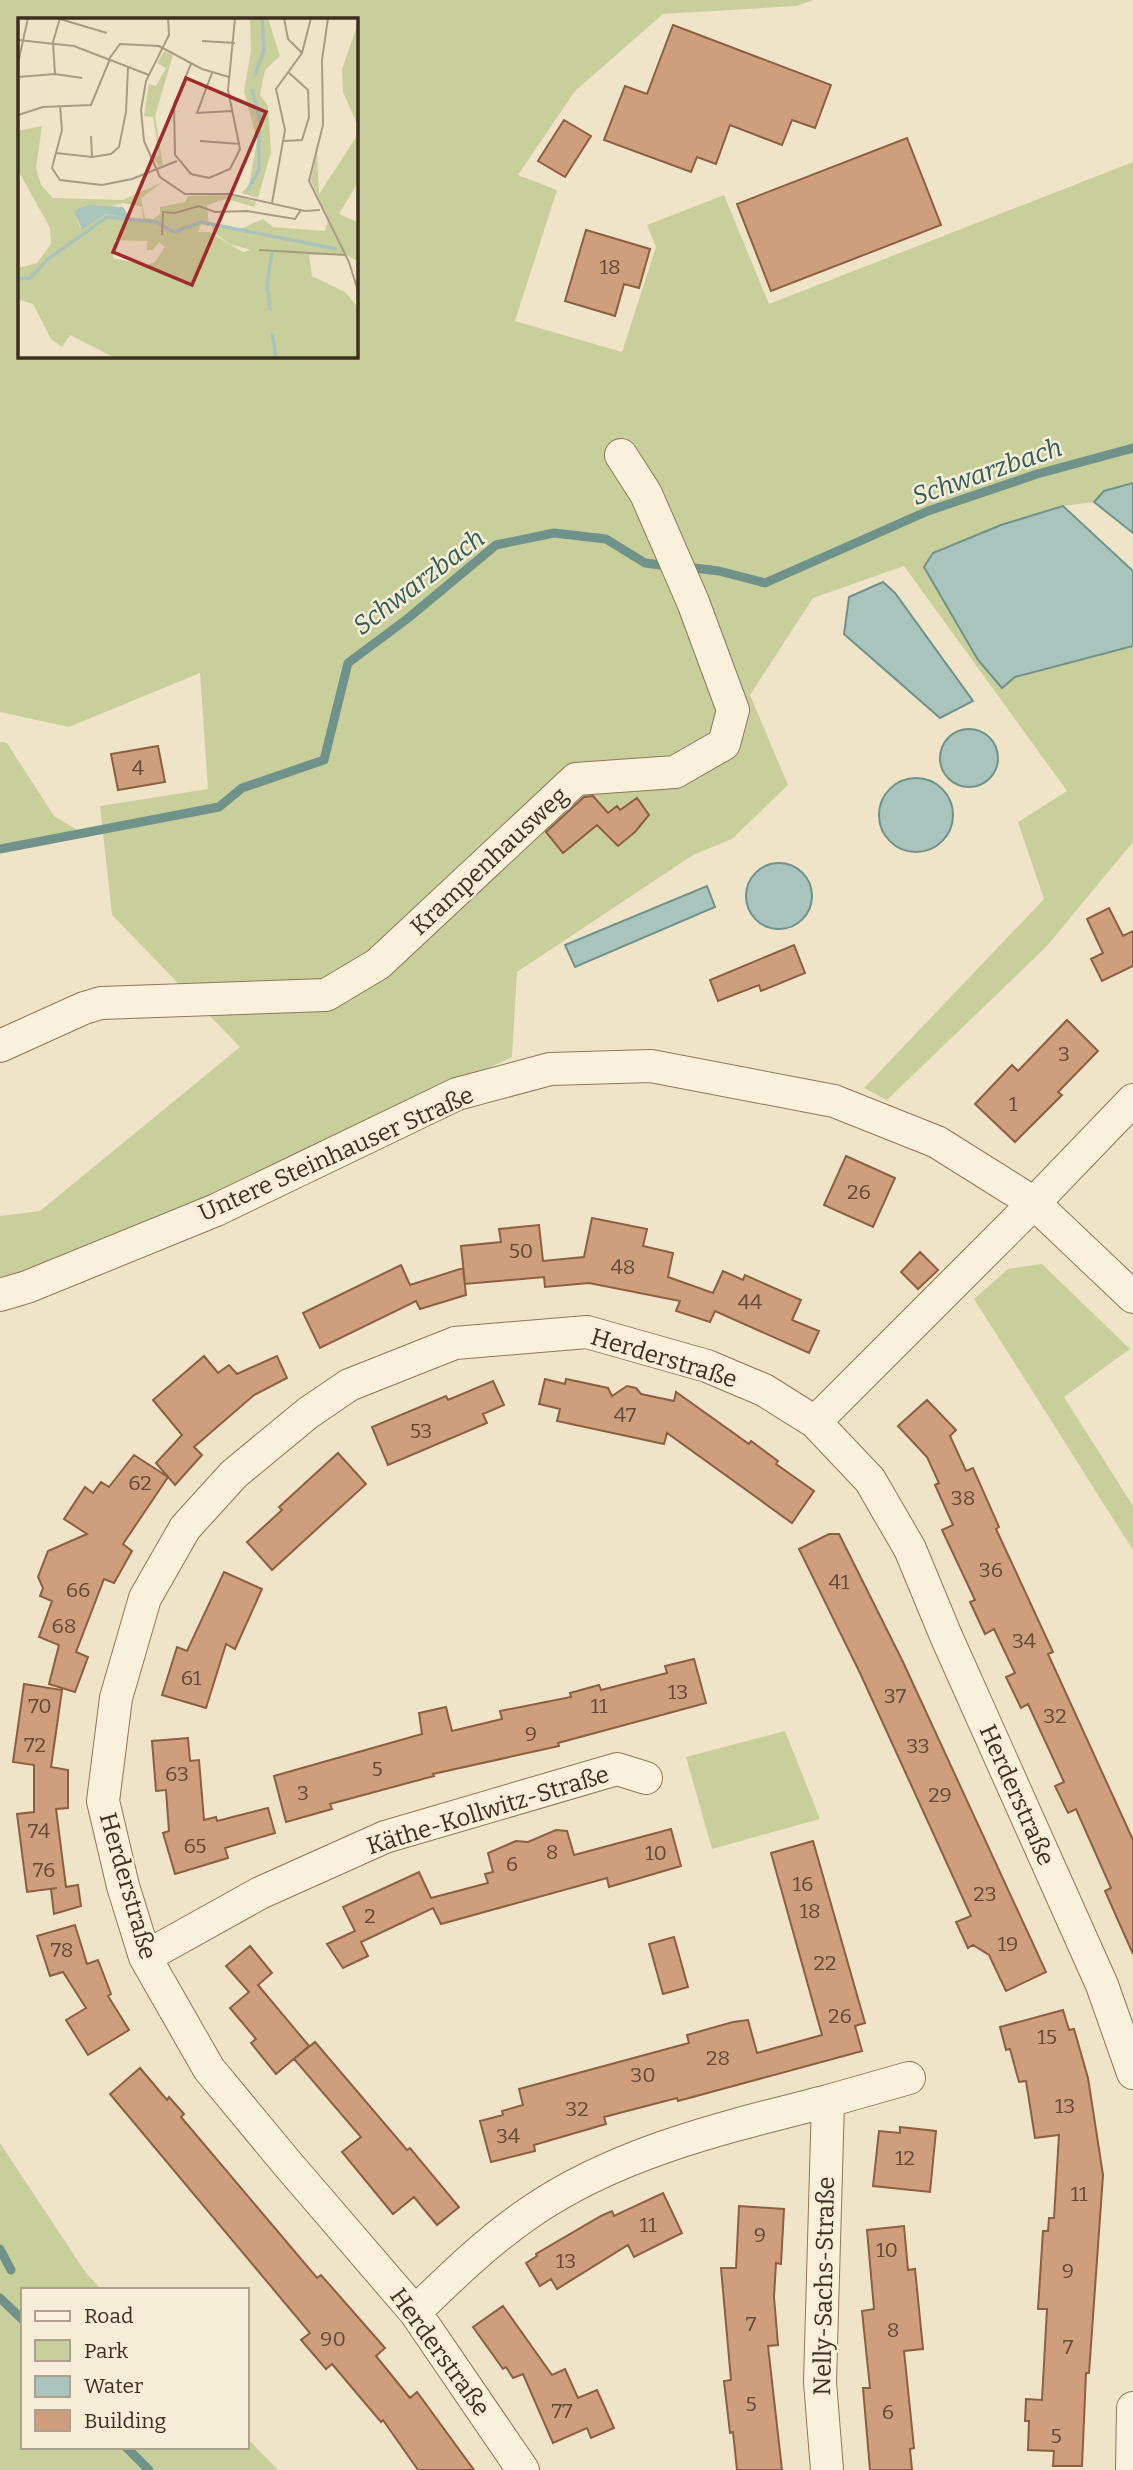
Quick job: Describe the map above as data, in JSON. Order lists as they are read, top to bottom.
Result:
{
  "streets": {
    "street": [
      "Krampenhausweg",
      "Untere Steinhauser Straße",
      "Herderstraße",
      "Käthe-Kollwitz-Straße",
      "Nelly-Sachs-Straße"
    ]
  },
  "crossings": [
    ["Herderstraße", "Käthe-Kollwitz-Straße"]
  ],
  "water": ["Schwarzbach"],
  "house_numbers": [
    "18",
    "4",
    "3",
    "1",
    "26",
    "50",
    "48",
    "44",
    "47",
    "53",
    "62",
    "38",
    "36",
    "41",
    "66",
    "68",
    "34",
    "61",
    "13",
    "37",
    "70",
    "11",
    "32",
    "9",
    "72",
    "33",
    "5",
    "63",
    "3",
    "29",
    "74",
    "65",
    "8",
    "10",
    "6",
    "76",
    "16",
    "23",
    "18",
    "2",
    "19",
    "78",
    "22",
    "26",
    "15",
    "28",
    "30",
    "13",
    "32",
    "34",
    "12",
    "11",
    "11",
    "9",
    "10",
    "13",
    "9",
    "7",
    "8",
    "90",
    "7",
    "5",
    "77",
    "6",
    "5"
  ],
  "legend": [
    "Road",
    "Park",
    "Water",
    "Building"
  ]
}
